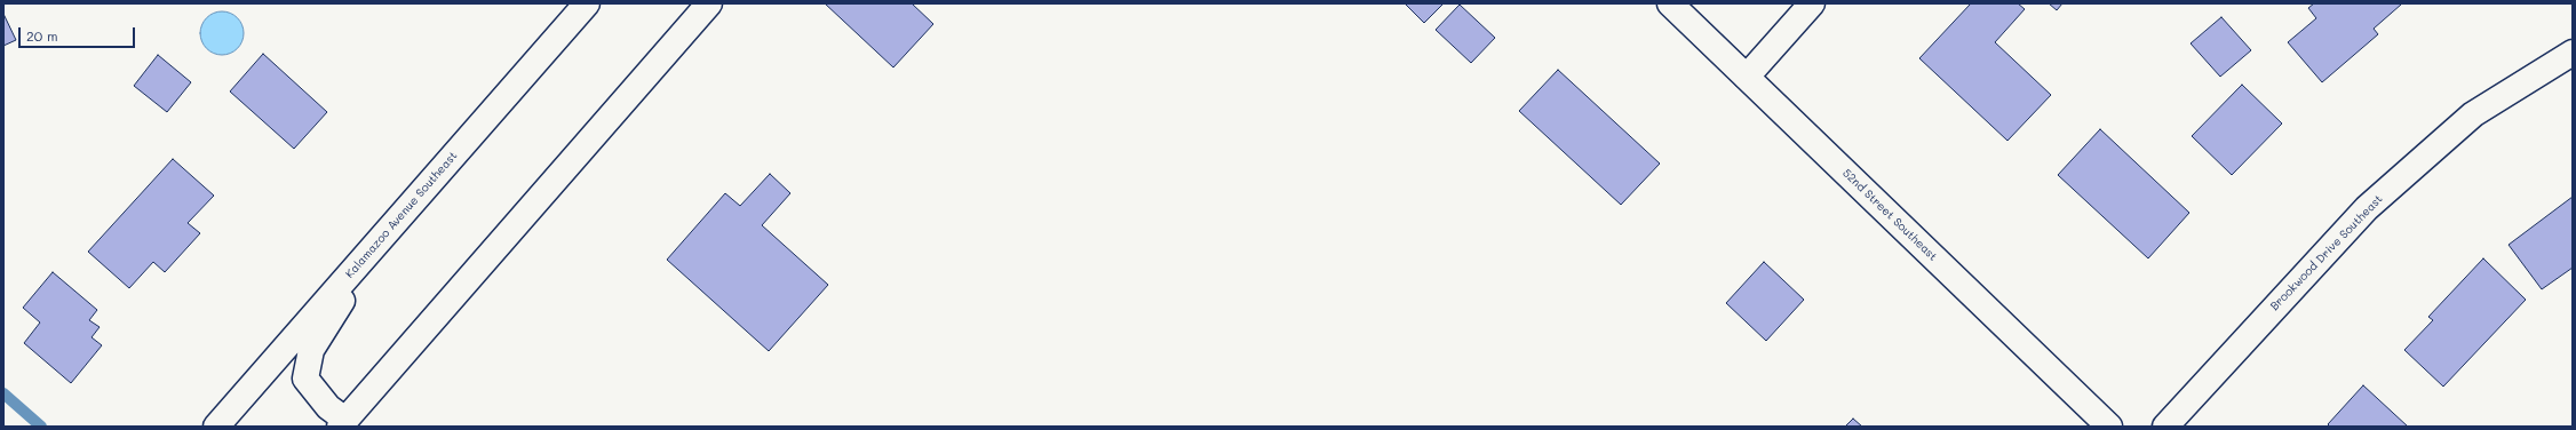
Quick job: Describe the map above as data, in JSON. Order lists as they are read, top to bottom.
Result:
{
  "streets": {
    "main road": ["Kalamazoo Avenue Southeast", "52nd Street Southeast", "Brookwood Drive Southeast"]
  },
  "scale_bar": "20 m"
}
